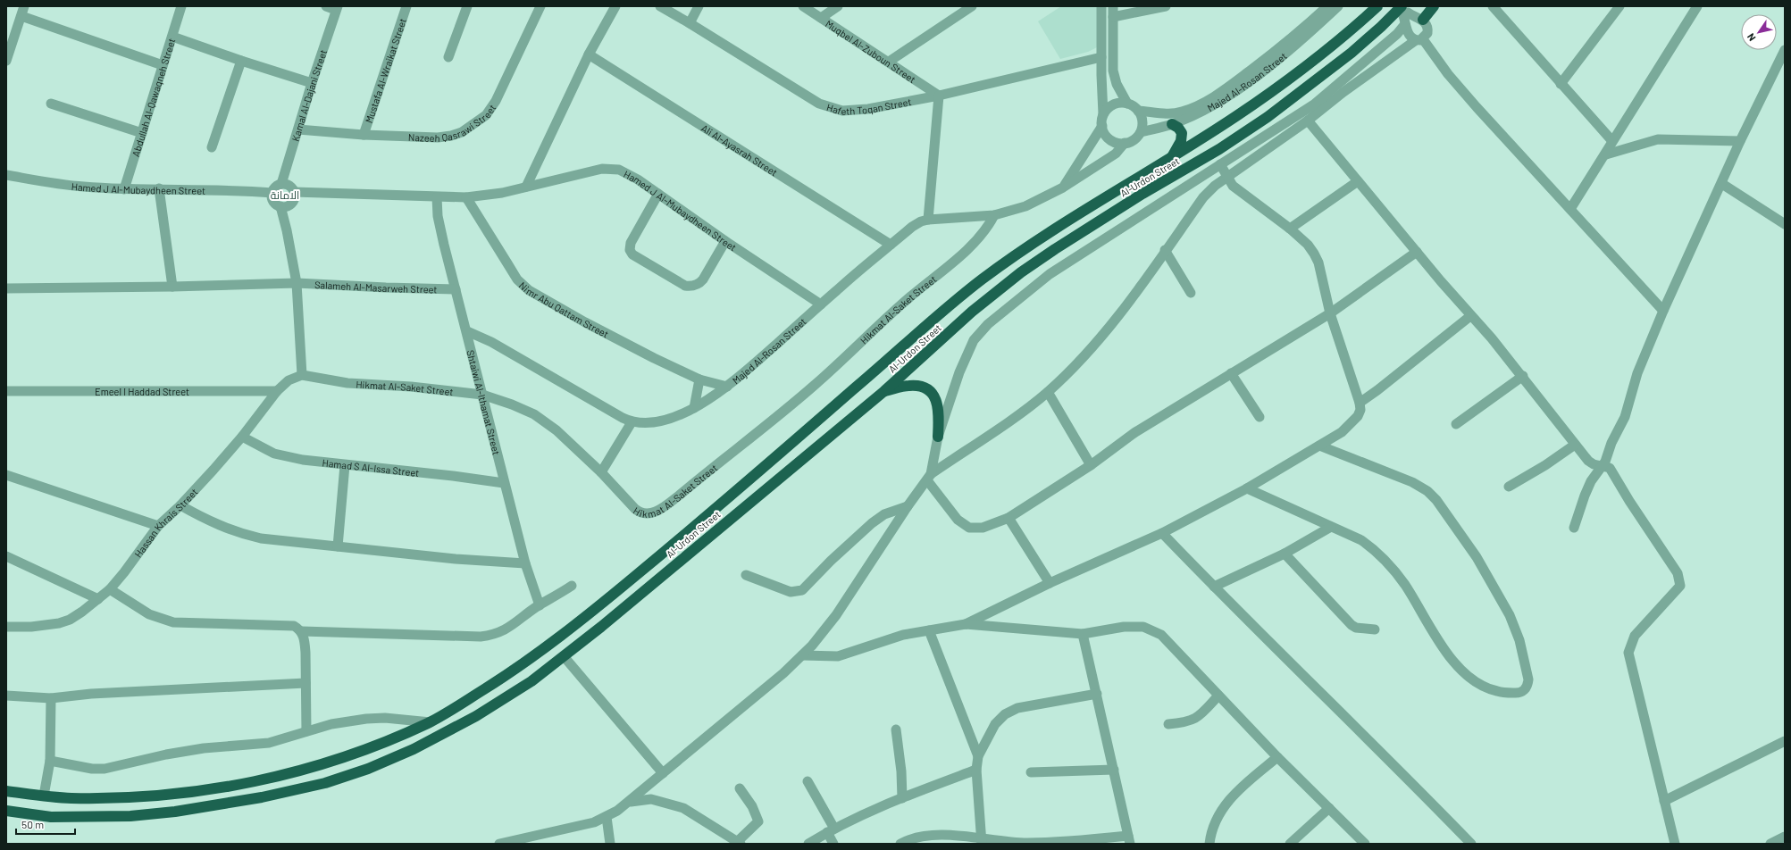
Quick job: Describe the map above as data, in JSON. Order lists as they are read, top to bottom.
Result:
{
  "streets": {
    "highway": ["Al-Urdon Street"],
    "street": [
      "Muqbel Al-Zuboun Street",
      "Mustafa Al-Wraikat Street",
      "Majed Al-Rosan Street",
      "Kamal Al-Dajani Street",
      "Abdullah Al-Qawaqneh Street",
      "Hafeth Toqan Street",
      "Nazeeh Qasrawi Street",
      "Ali Al-Ayasrah Street",
      "Hamed J Al-Mubaydheen Street",
      "Salameh Al-Masarweh Street",
      "Nimr Abu Qattam Street",
      "Hikmat Al-Saket Street",
      "Emeel I Haddad Street",
      "Shtaiwi Al-Ithamat Street",
      "Hamad S Al-Issa Street",
      "Hassan Khrais Street"
    ]
  },
  "crossings": [
    ["Muqbel Al-Zuboun Street", "Hafeth Toqan Street"],
    ["Mustafa Al-Wraikat Street", "Nazeeh Qasrawi Street"],
    ["Majed Al-Rosan Street", "Ali Al-Ayasrah Street"],
    ["Majed Al-Rosan Street", "Hamed J Al-Mubaydheen Street"],
    ["Majed Al-Rosan Street", "Nimr Abu Qattam Street"],
    ["Majed Al-Rosan Street", "Hikmat Al-Saket Street"],
    ["Majed Al-Rosan Street", "Shtaiwi Al-Ithamat Street"],
    ["Kamal Al-Dajani Street", "Nazeeh Qasrawi Street"],
    ["Kamal Al-Dajani Street", "Hamed J Al-Mubaydheen Street"],
    ["Abdullah Al-Qawaqneh Street", "Hamed J Al-Mubaydheen Street"],
    ["Hamed J Al-Mubaydheen Street", "Nimr Abu Qattam Street"],
    ["Hamed J Al-Mubaydheen Street", "Shtaiwi Al-Ithamat Street"],
    ["Salameh Al-Masarweh Street", "Shtaiwi Al-Ithamat Street"],
    ["Hikmat Al-Saket Street", "Shtaiwi Al-Ithamat Street"],
    ["Hikmat Al-Saket Street", "Hassan Khrais Street"],
    ["Emeel I Haddad Street", "Hassan Khrais Street"],
    ["Shtaiwi Al-Ithamat Street", "Hamad S Al-Issa Street"],
    ["Hamad S Al-Issa Street", "Hassan Khrais Street"]
  ],
  "districts": ["الامانة"],
  "scale_bar": "50 m",
  "north": "bottom left"
}
